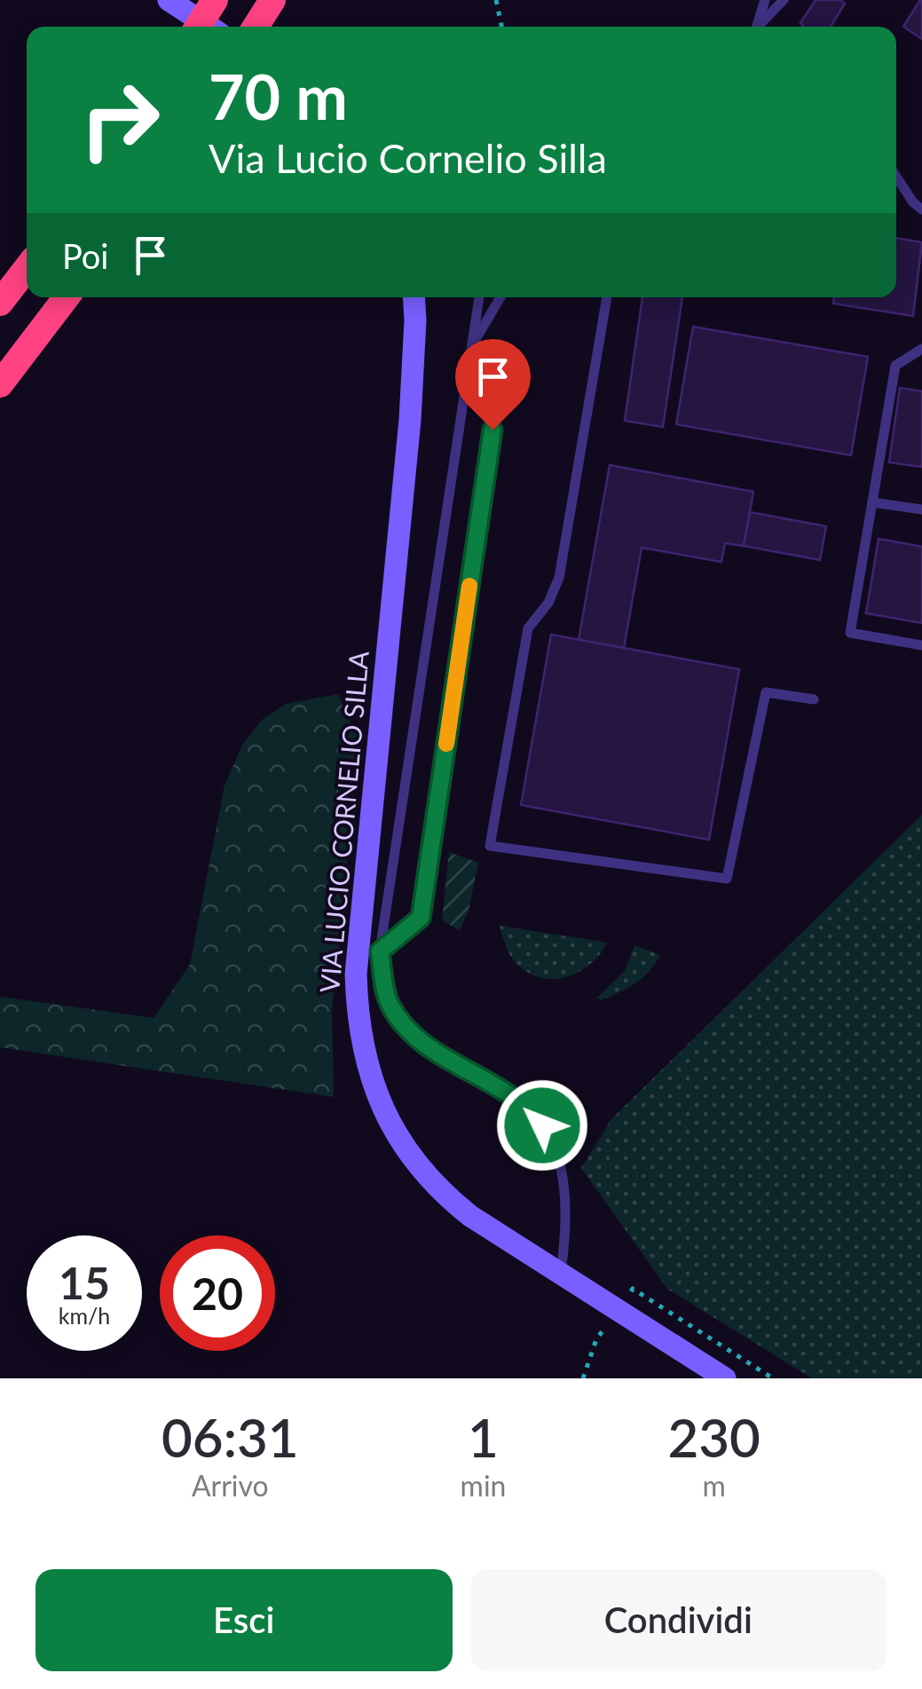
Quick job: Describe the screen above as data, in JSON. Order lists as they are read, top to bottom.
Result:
{
  "streets": {
    "street": ["VIA LUCIO CORNELIO SILLA"]
  },
  "page": {
    "turn": ["70 m", "Via Lucio Cornelio Silla"],
    "then": "Poi",
    "speed": "15 km/h",
    "limit": "20",
    "eta": [
      "06:31",
      "Arrivo",
      "1",
      "min",
      "230",
      "m"
    ],
    "buttons": ["Esci", "Condividi"]
  }
}
